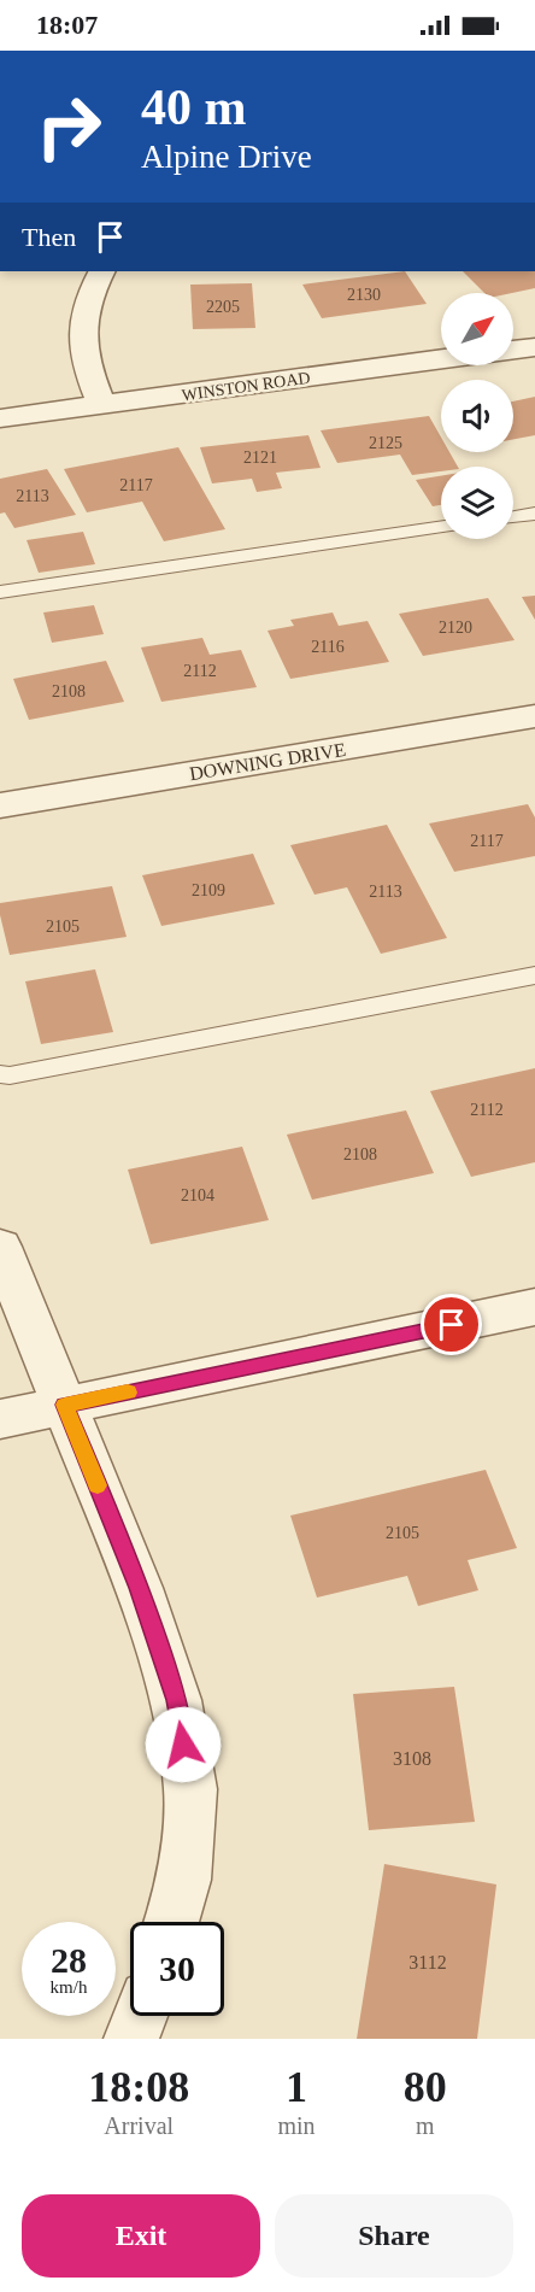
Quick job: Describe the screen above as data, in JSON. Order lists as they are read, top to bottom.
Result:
{
  "streets": {
    "street": ["WINSTON ROAD", "DOWNING DRIVE"]
  },
  "house_numbers": [
    "2130",
    "2205",
    "2125",
    "2121",
    "2117",
    "2113",
    "2120",
    "2116",
    "2112",
    "2108",
    "2117",
    "2109",
    "2113",
    "2105",
    "2112",
    "2108",
    "2104",
    "2105",
    "3108",
    "3112"
  ],
  "north": "top right",
  "page": {
    "status": "18:07",
    "turn": ["40 m", "Alpine Drive"],
    "then": "Then",
    "speed": "28 km/h",
    "limit": "30",
    "eta": [
      "18:08",
      "Arrival",
      "1",
      "min",
      "80",
      "m"
    ],
    "buttons": ["Exit", "Share"]
  }
}
